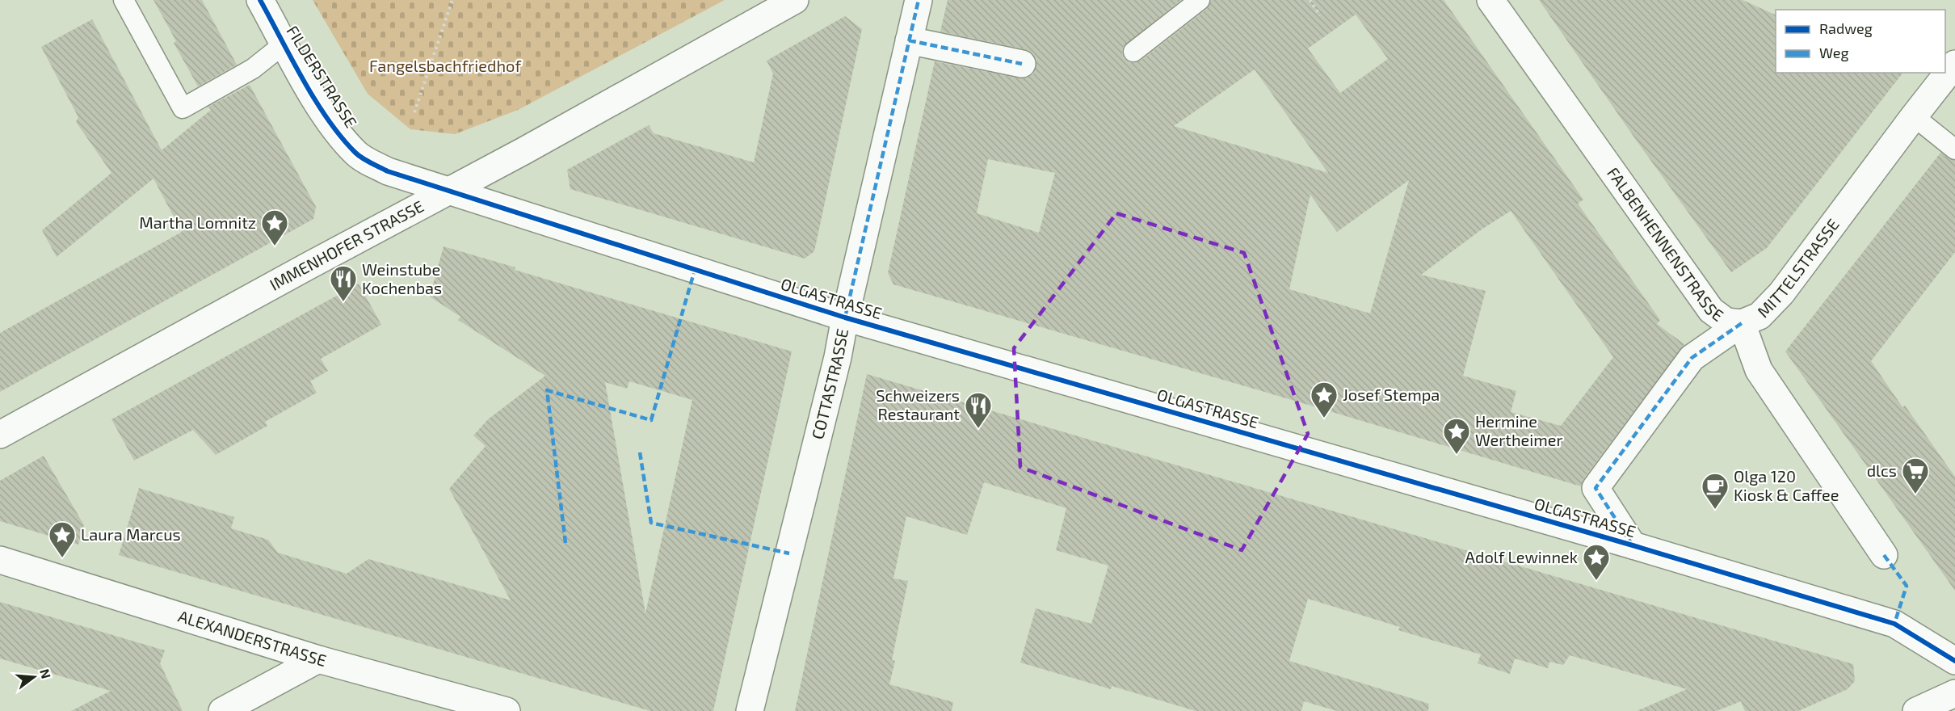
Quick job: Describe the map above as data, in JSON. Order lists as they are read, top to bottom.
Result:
{
  "streets": {
    "street": [
      "FILDERSTRASSE",
      "FALBENHENNENSTRASSE",
      "IMMENHOFER STRASSE",
      "MITTELSTRASSE",
      "OLGASTRASSE",
      "COTTASTRASSE",
      "ALEXANDERSTRASSE"
    ]
  },
  "crossings": [
    ["FILDERSTRASSE", "IMMENHOFER STRASSE"],
    ["FILDERSTRASSE", "OLGASTRASSE"],
    ["FALBENHENNENSTRASSE", "MITTELSTRASSE"],
    ["IMMENHOFER STRASSE", "OLGASTRASSE"],
    ["MITTELSTRASSE", "OLGASTRASSE"],
    ["OLGASTRASSE", "COTTASTRASSE"]
  ],
  "parks": ["Fangelsbachfriedhof"],
  "places": {
    "place": [
      "Martha Lomnitz",
      "Josef Stempa",
      "Hermine Wertheimer",
      "Laura Marcus",
      "Adolf Lewinnek"
    ],
    "restaurant": ["Weinstube Kochenbas", "Schweizers Restaurant"],
    "supermarket": ["dlcs"],
    "cafe": ["Olga 120 Kiosk & Caffee"]
  },
  "legend": ["Radweg", "Weg"],
  "north": "right"
}
